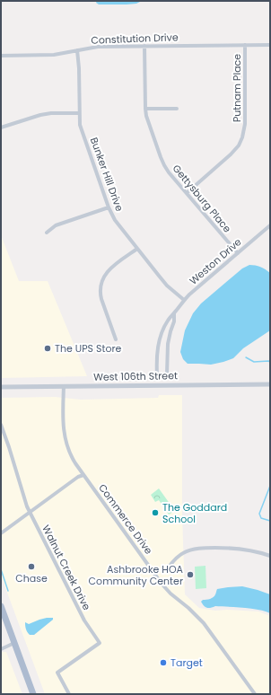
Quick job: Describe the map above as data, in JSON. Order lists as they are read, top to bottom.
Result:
{
  "streets": {
    "street": [
      "Constitution Drive",
      "Putnam Place",
      "Bunker Hill Drive",
      "Gettysburg Place",
      "Weston Drive",
      "West 106th Street",
      "Commerce Drive",
      "Walnut Creek Drive"
    ]
  },
  "crossings": [
    ["Constitution Drive", "Putnam Place"],
    ["Constitution Drive", "Bunker Hill Drive"],
    ["Constitution Drive", "Gettysburg Place"],
    ["Putnam Place", "Gettysburg Place"],
    ["Bunker Hill Drive", "Weston Drive"],
    ["Gettysburg Place", "Weston Drive"],
    ["Weston Drive", "West 106th Street"],
    ["West 106th Street", "Commerce Drive"]
  ],
  "places": [
    "The UPS Store",
    "The Goddard School",
    "Chase",
    "Ashbrooke HOA Community Center",
    "Target"
  ]
}
